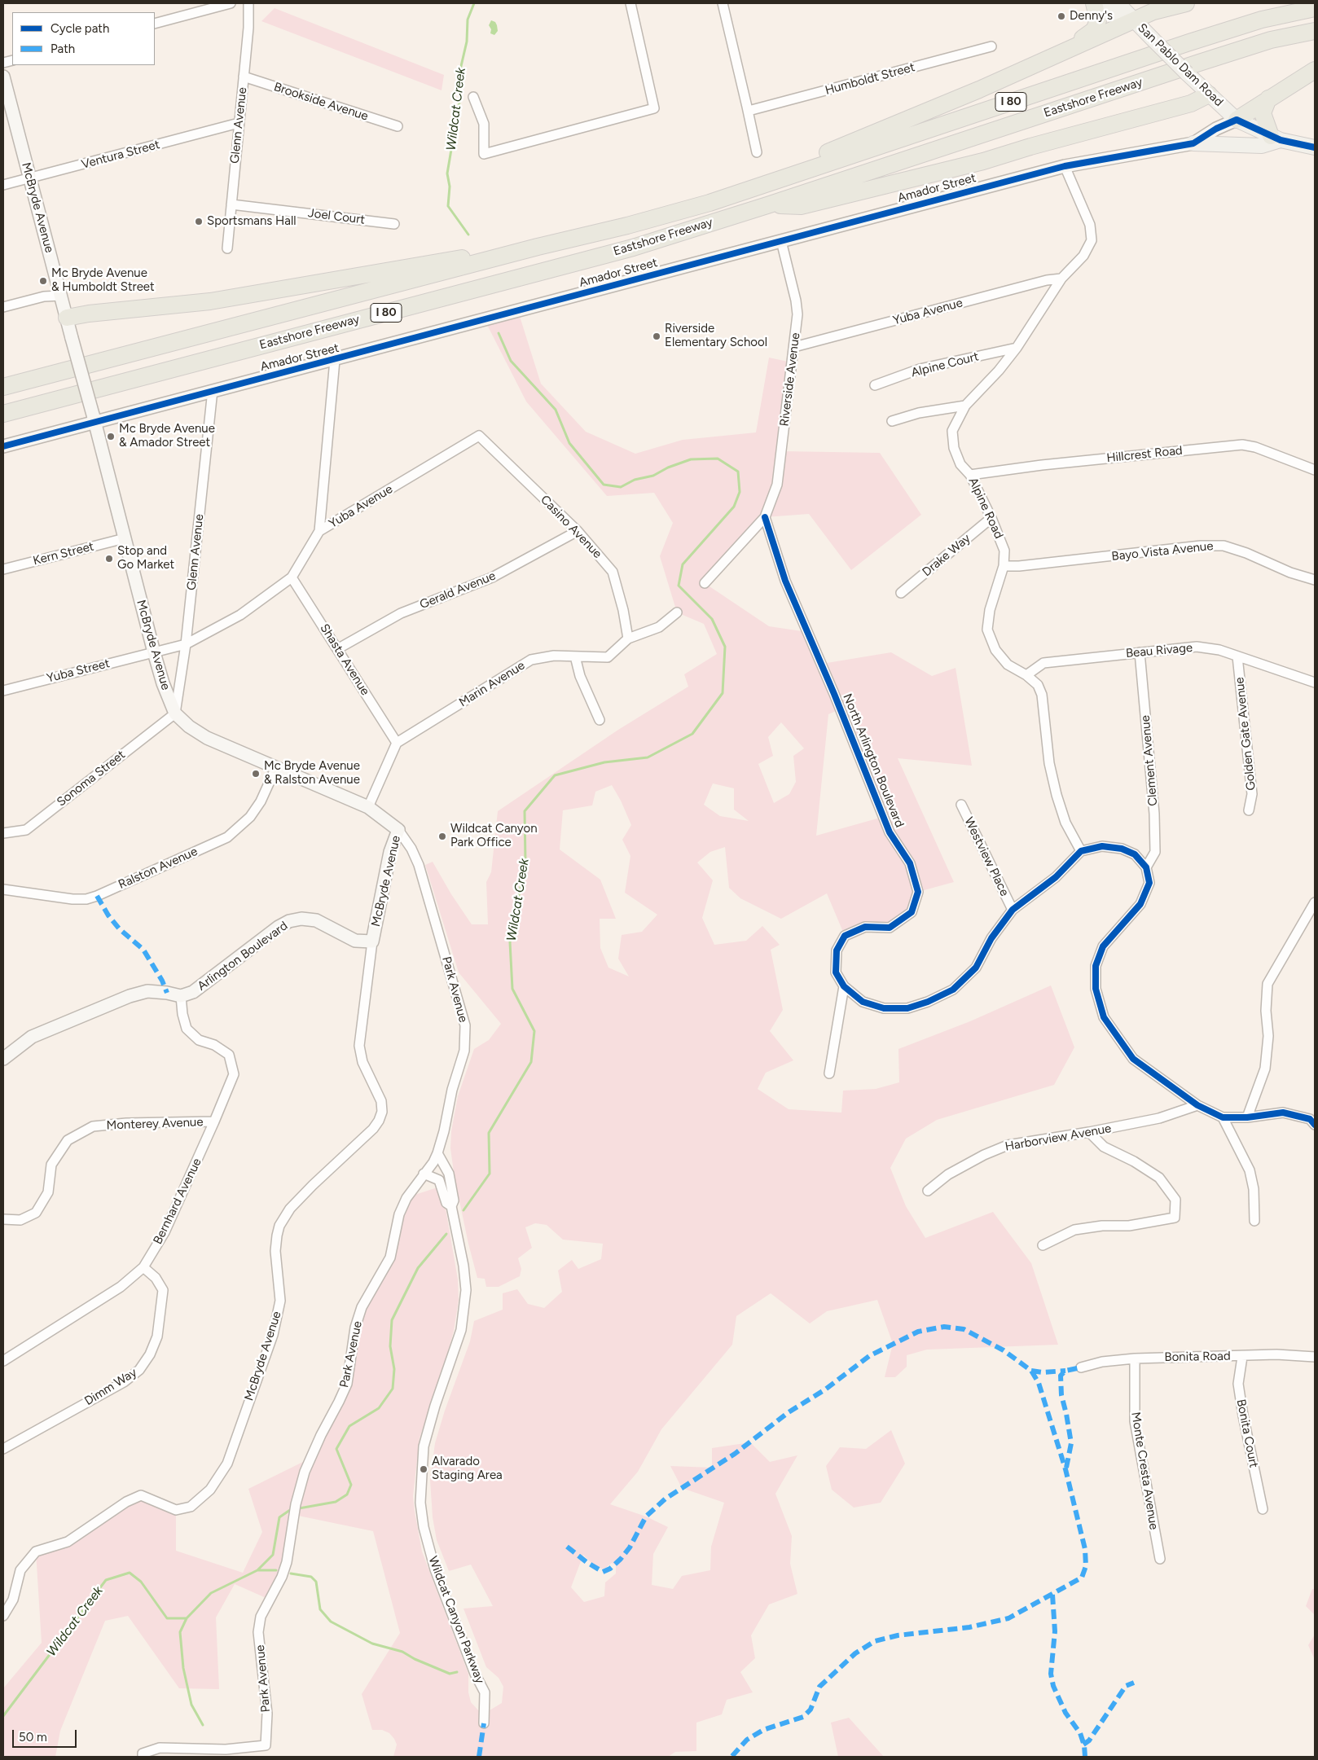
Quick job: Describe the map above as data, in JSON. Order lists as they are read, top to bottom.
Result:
{
  "streets": {
    "highway": ["Eastshore Freeway", "I 80"],
    "main road": [
      "San Pablo Dam Road",
      "Amador Street",
      "McBryde Avenue",
      "Arlington Boulevard"
    ],
    "street": [
      "Humboldt Street",
      "Brookside Avenue",
      "Glenn Avenue",
      "Ventura Street",
      "Joel Court",
      "Yuba Avenue",
      "Alpine Court",
      "Riverside Avenue",
      "Hillcrest Road",
      "Alpine Road",
      "Casino Avenue",
      "Bayo Vista Avenue",
      "Kern Street",
      "Drake Way",
      "Gerald Avenue",
      "Beau Rivage",
      "Shasta Avenue",
      "Yuba Street",
      "Marin Avenue",
      "Golden Gate Avenue",
      "North Arlington Boulevard",
      "Clement Avenue",
      "Sonoma Street",
      "Westview Place",
      "Ralston Avenue",
      "Park Avenue",
      "Monterey Avenue",
      "Harborview Avenue",
      "Bernhard Avenue",
      "Bonita Road",
      "Dimm Way",
      "Bonita Court",
      "Monte Cresta Avenue",
      "Wildcat Canyon Parkway"
    ]
  },
  "crossings": [
    ["San Pablo Dam Road", "Amador Street"],
    ["Brookside Avenue", "Glenn Avenue"],
    ["Glenn Avenue", "Ventura Street"],
    ["Glenn Avenue", "Amador Street"],
    ["Glenn Avenue", "McBryde Avenue"],
    ["Glenn Avenue", "Joel Court"],
    ["Glenn Avenue", "Yuba Avenue"],
    ["Glenn Avenue", "Sonoma Street"],
    ["Ventura Street", "McBryde Avenue"],
    ["Amador Street", "McBryde Avenue"],
    ["Amador Street", "Riverside Avenue"],
    ["Amador Street", "Alpine Road"],
    ["McBryde Avenue", "Yuba Avenue"],
    ["McBryde Avenue", "Kern Street"],
    ["McBryde Avenue", "Yuba Street"],
    ["McBryde Avenue", "Sonoma Street"],
    ["McBryde Avenue", "Ralston Avenue"],
    ["McBryde Avenue", "Arlington Boulevard"],
    ["McBryde Avenue", "Park Avenue"],
    ["Yuba Avenue", "Riverside Avenue"],
    ["Yuba Avenue", "Alpine Road"],
    ["Yuba Avenue", "Casino Avenue"],
    ["Yuba Avenue", "Shasta Avenue"],
    ["Yuba Avenue", "Yuba Street"],
    ["Alpine Court", "Alpine Road"],
    ["Riverside Avenue", "North Arlington Boulevard"],
    ["Hillcrest Road", "Alpine Road"],
    ["Alpine Road", "Bayo Vista Avenue"],
    ["Alpine Road", "Drake Way"],
    ["Alpine Road", "Beau Rivage"],
    ["Alpine Road", "North Arlington Boulevard"],
    ["Casino Avenue", "Gerald Avenue"],
    ["Casino Avenue", "Marin Avenue"],
    ["Gerald Avenue", "Shasta Avenue"],
    ["Beau Rivage", "Golden Gate Avenue"],
    ["Beau Rivage", "Clement Avenue"],
    ["Shasta Avenue", "Marin Avenue"],
    ["North Arlington Boulevard", "Westview Place"],
    ["Arlington Boulevard", "Bernhard Avenue"],
    ["Park Avenue", "Wildcat Canyon Parkway"],
    ["Monterey Avenue", "Bernhard Avenue"],
    ["Bernhard Avenue", "Dimm Way"],
    ["Bonita Road", "Bonita Court"],
    ["Bonita Road", "Monte Cresta Avenue"]
  ],
  "water": ["Wildcat Creek"],
  "places": [
    "Denny's",
    "Sportsmans Hall",
    "Mc Bryde Avenue & Humboldt Street",
    "Riverside Elementary School",
    "Mc Bryde Avenue & Amador Street",
    "Stop and Go Market",
    "Mc Bryde Avenue & Ralston Avenue",
    "Wildcat Canyon Park Office",
    "Alvarado Staging Area"
  ],
  "legend": ["Cycle path", "Path"],
  "scale_bar": "50 m"
}
